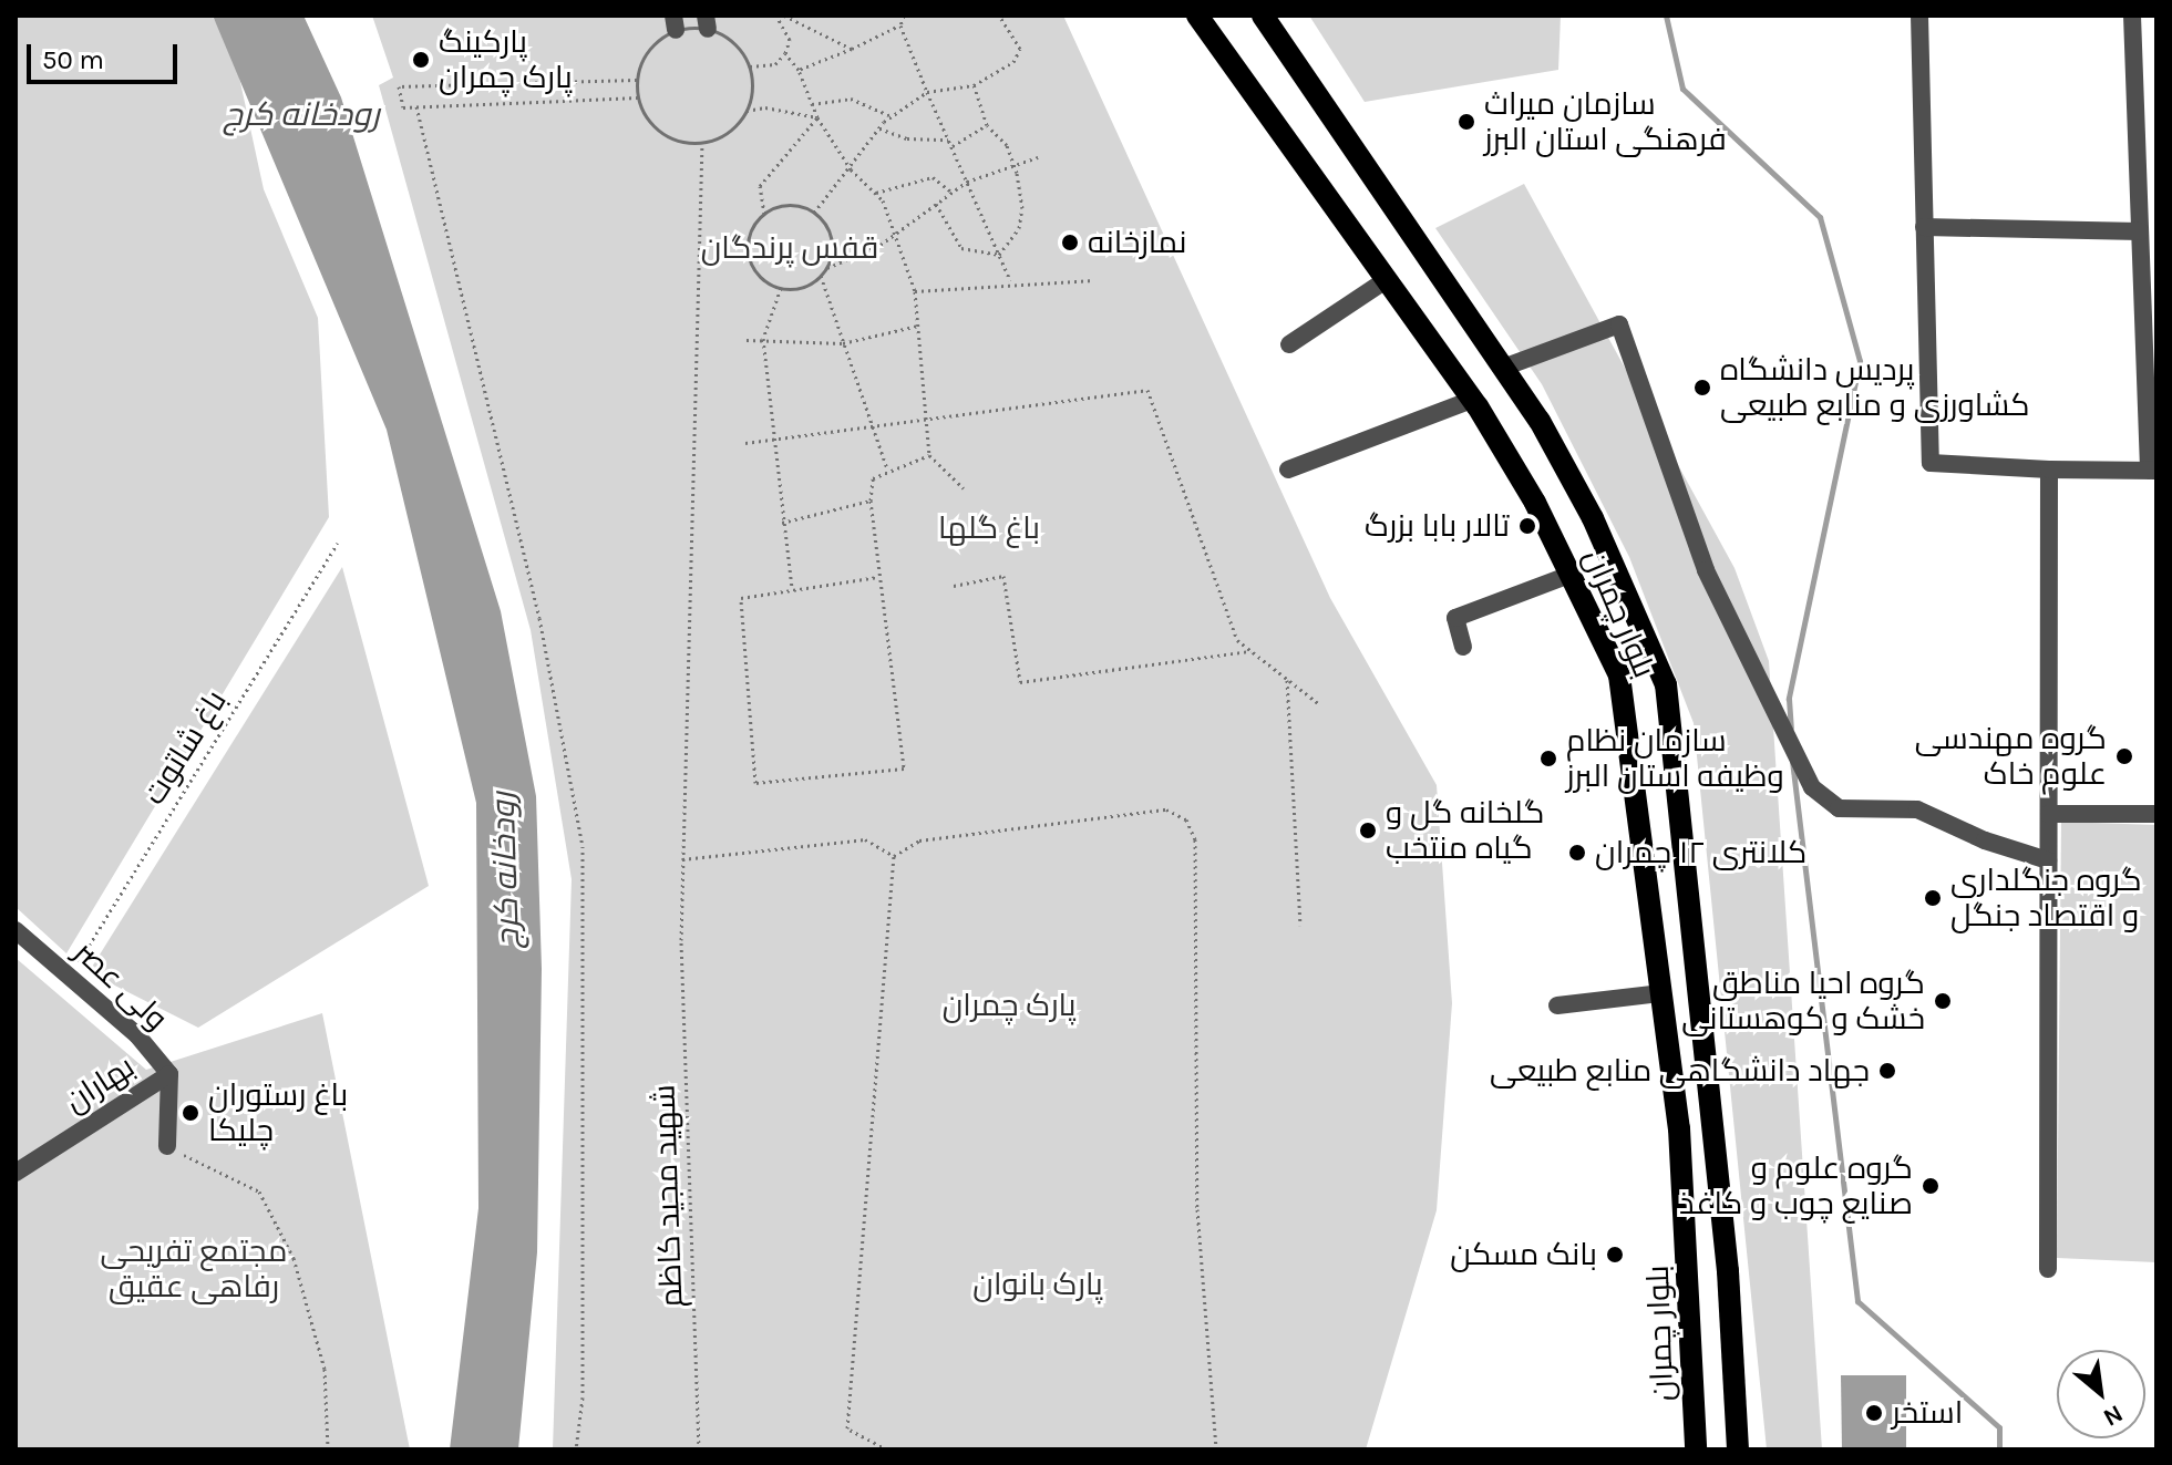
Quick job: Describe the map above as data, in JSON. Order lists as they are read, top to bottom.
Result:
{
  "streets": {
    "main road": ["بلوار چمران"],
    "street": ["ولی عصر", "بهاران"],
    "path": ["باغ شاتوت", "شهید مجید کاظم"]
  },
  "crossings": [
    ["باغ شاتوت", "ولی عصر"],
    ["ولی عصر", "بهاران"]
  ],
  "water": ["رودخانه کرج"],
  "parks": [
    "قفس پرندگان",
    "باغ گلها",
    "پارک چمران",
    "مجتمع تفریحی رفاهی عقیق",
    "پارک بانوان"
  ],
  "places": [
    "پارکینگ پارک چمران",
    "سازمان میراث فرهنگی استان البرز",
    "نمازخانه",
    "پردیس دانشگاه کشاورزی و منابع طبیعی",
    "تالار بابا بزرگ",
    "گروه مهندسی علوم خاک",
    "سازمان نظام وظیفه استان البرز",
    "گلخانه گل و گیاه منتخب",
    "کلانتری ۱۲ چمران",
    "گروه جنگلداری و اقتصاد جنگل",
    "گروه احیا مناطق خشک و کوهستانی",
    "جهاد دانشگاهی منابع طبیعی",
    "باغ رستوران چلیکا",
    "گروه علوم و صنایع چوب و کاغذ",
    "بانک مسکن",
    "استخر"
  ],
  "scale_bar": "50 m",
  "north": "bottom right"
}
